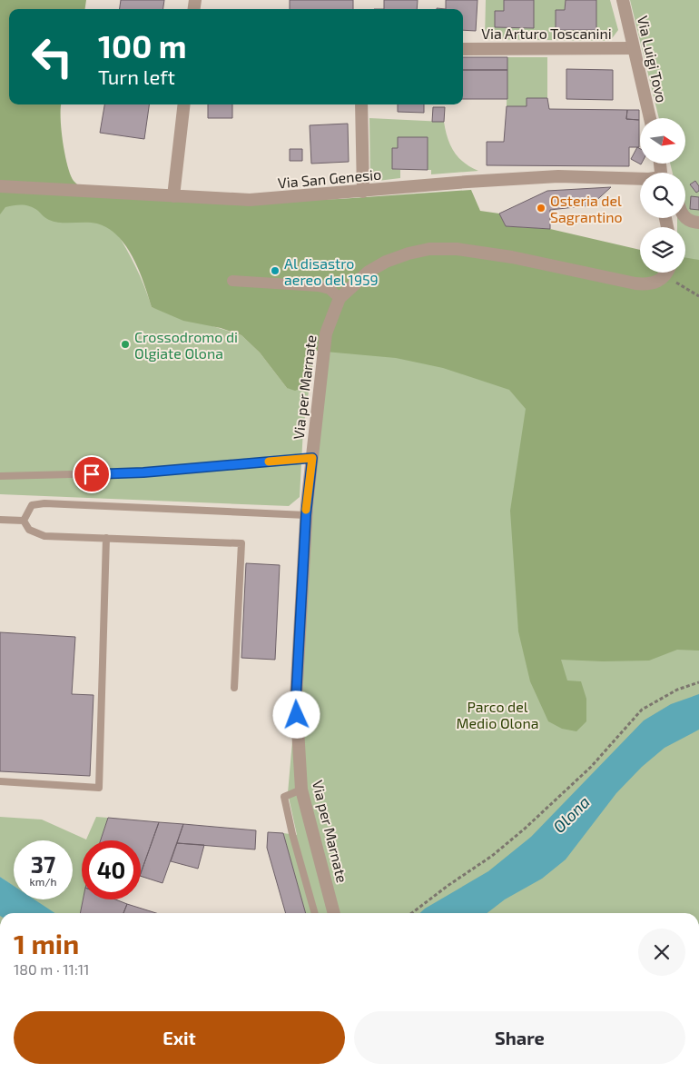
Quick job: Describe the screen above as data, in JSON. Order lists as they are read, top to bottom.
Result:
{
  "streets": {
    "street": [
      "Via Arturo Toscanini",
      "Via Luigi Tovo",
      "Via San Genesio",
      "Via per Marnate"
    ]
  },
  "crossings": [
    ["Via Arturo Toscanini", "Via Luigi Tovo"]
  ],
  "water": ["Olona"],
  "parks": ["Parco del Medio Olona"],
  "places": ["Osteria del Sagrantino", "Al disastro aereo del 1959", "Crossodromo di Olgiate Olona"],
  "north": "right",
  "page": {
    "turn": ["100 m", "Turn left"],
    "speed": "37 km/h",
    "limit": "40",
    "heading": ["1 min", "180 m · 11:11"],
    "buttons": ["Exit", "Share"]
  }
}
